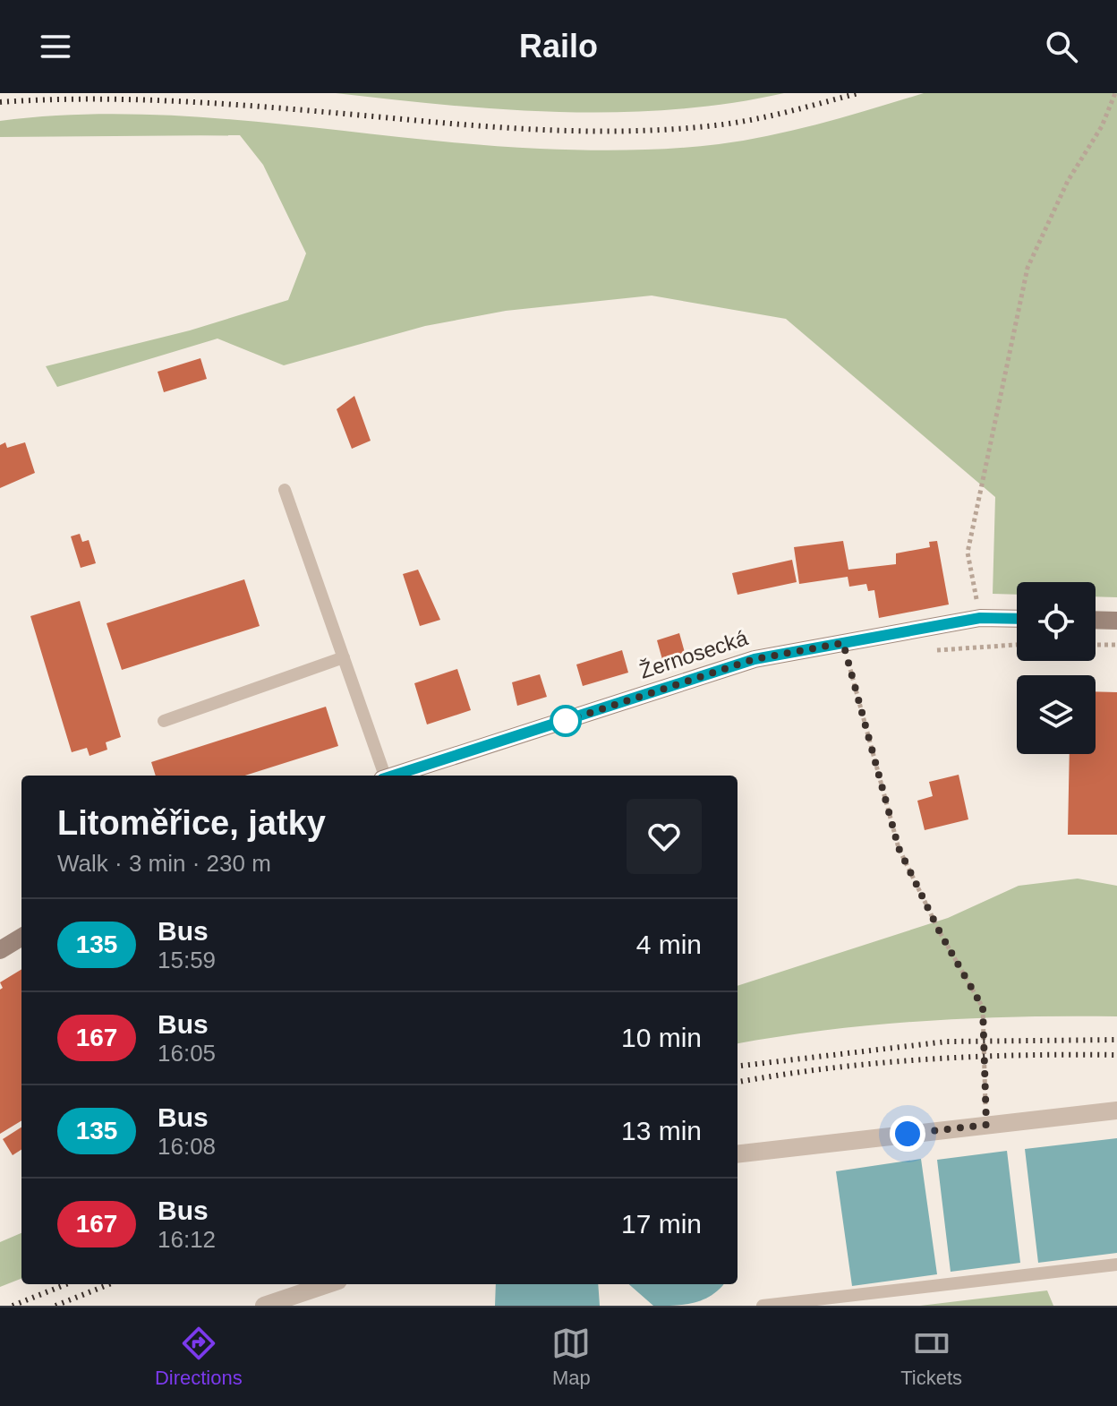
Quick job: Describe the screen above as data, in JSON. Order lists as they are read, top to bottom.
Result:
{
  "streets": {
    "main road": ["Žernosecká"]
  },
  "lines": ["bus line 135"],
  "page": {
    "header": "Railo",
    "heading": ["Litoměřice, jatky", "Walk · 3 min · 230 m"],
    "list": [
      {
        "mark": "135",
        "name": "Bus",
        "note": "15:59",
        "value": "4 min"
      },
      {
        "mark": "167",
        "name": "Bus",
        "note": "16:05",
        "value": "10 min"
      },
      {
        "mark": "135",
        "name": "Bus",
        "note": "16:08",
        "value": "13 min"
      },
      {
        "mark": "167",
        "name": "Bus",
        "note": "16:12",
        "value": "17 min"
      }
    ],
    "tabs": ["Directions", "Map", "Tickets"]
  }
}
